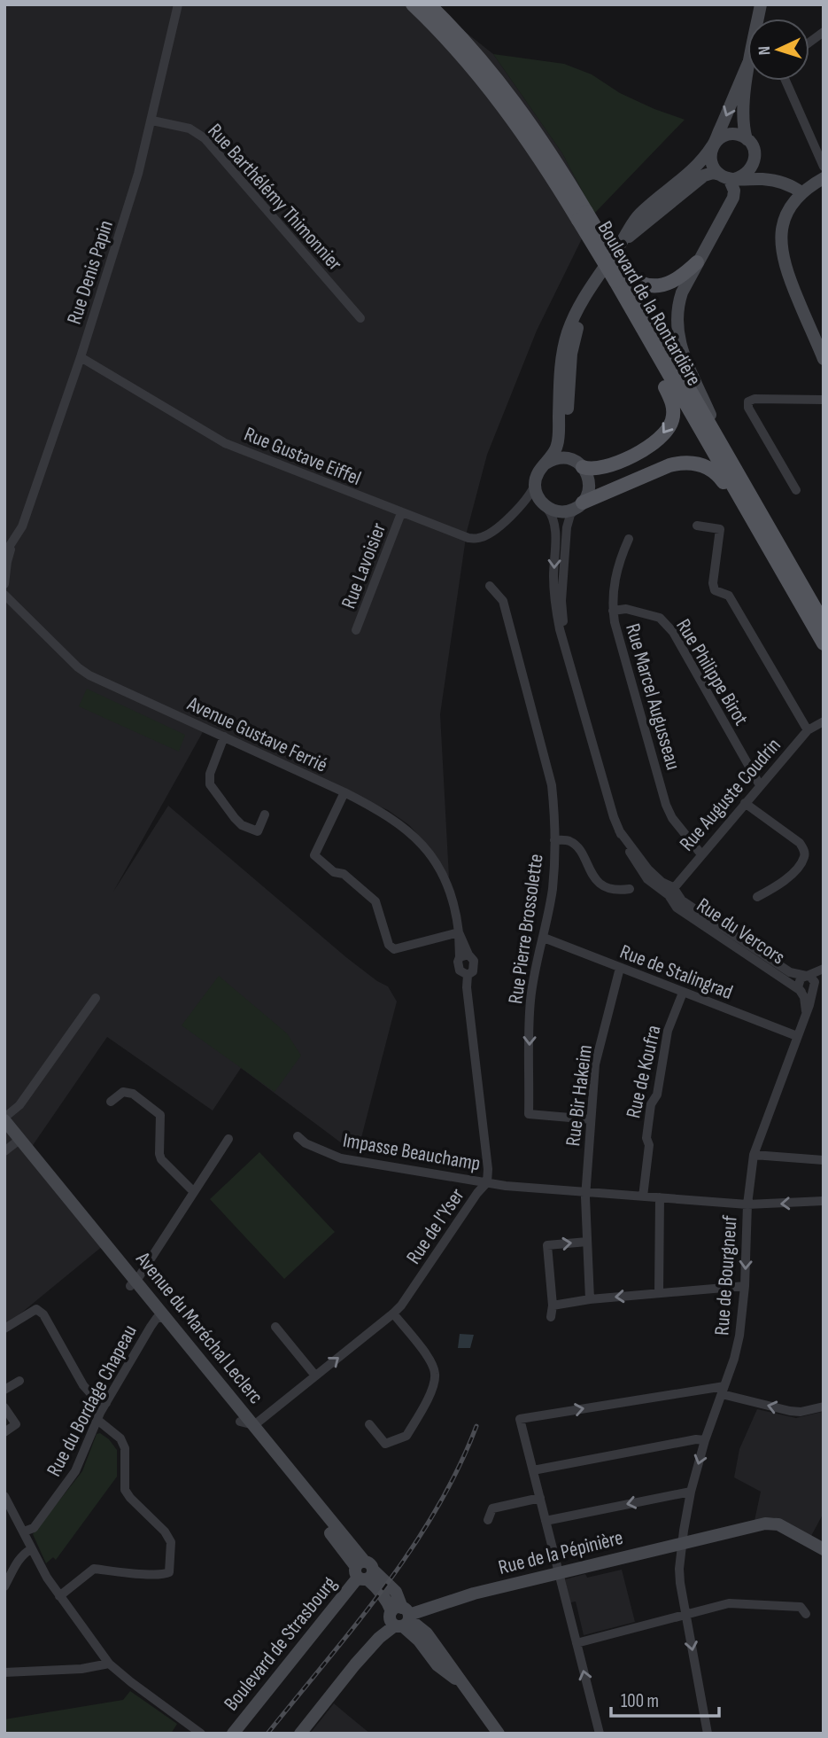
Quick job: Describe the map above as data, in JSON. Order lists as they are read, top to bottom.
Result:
{
  "streets": {
    "main road": ["Boulevard de la Rontardière"],
    "street": [
      "Rue Barthélémy Thimonnier",
      "Rue Denis Papin",
      "Rue Gustave Eiffel",
      "Rue Lavoisier",
      "Rue Philippe Birot",
      "Rue Marcel Augusseau",
      "Avenue Gustave Ferrié",
      "Rue Auguste Coudrin",
      "Rue Pierre Brossolette",
      "Rue du Vercors",
      "Rue de Stalingrad",
      "Rue de Koufra",
      "Rue Bir Hakeim",
      "Impasse Beauchamp",
      "Rue de l’Yser",
      "Rue de Bourgneuf",
      "Avenue du Maréchal Leclerc",
      "Rue du Bordage Chapeau",
      "Rue de la Pépinière",
      "Boulevard de Strasbourg"
    ]
  },
  "crossings": [
    ["Rue Barthélémy Thimonnier", "Rue Denis Papin"],
    ["Rue Denis Papin", "Rue Gustave Eiffel"],
    ["Rue Denis Papin", "Avenue Gustave Ferrié"],
    ["Rue Gustave Eiffel", "Rue Lavoisier"],
    ["Rue Gustave Eiffel", "Rue du Vercors"],
    ["Rue Philippe Birot", "Rue Marcel Augusseau"],
    ["Rue Philippe Birot", "Rue Auguste Coudrin"],
    ["Rue Marcel Augusseau", "Rue Auguste Coudrin"],
    ["Rue Auguste Coudrin", "Rue du Vercors"],
    ["Rue Pierre Brossolette", "Rue de Stalingrad"],
    ["Rue Pierre Brossolette", "Rue Bir Hakeim"],
    ["Rue du Vercors", "Rue de Bourgneuf"],
    ["Rue de Stalingrad", "Rue de Koufra"],
    ["Rue de Stalingrad", "Rue Bir Hakeim"],
    ["Rue de Stalingrad", "Rue de Bourgneuf"],
    ["Rue de Koufra", "Rue de l’Yser"],
    ["Rue Bir Hakeim", "Rue de l’Yser"],
    ["Impasse Beauchamp", "Rue de l’Yser"],
    ["Rue de l’Yser", "Rue de Bourgneuf"],
    ["Rue de l’Yser", "Avenue du Maréchal Leclerc"],
    ["Rue de Bourgneuf", "Rue de la Pépinière"],
    ["Avenue du Maréchal Leclerc", "Rue du Bordage Chapeau"],
    ["Avenue du Maréchal Leclerc", "Rue de la Pépinière"],
    ["Avenue du Maréchal Leclerc", "Boulevard de Strasbourg"]
  ],
  "scale_bar": "100 m",
  "north": "left"
}
